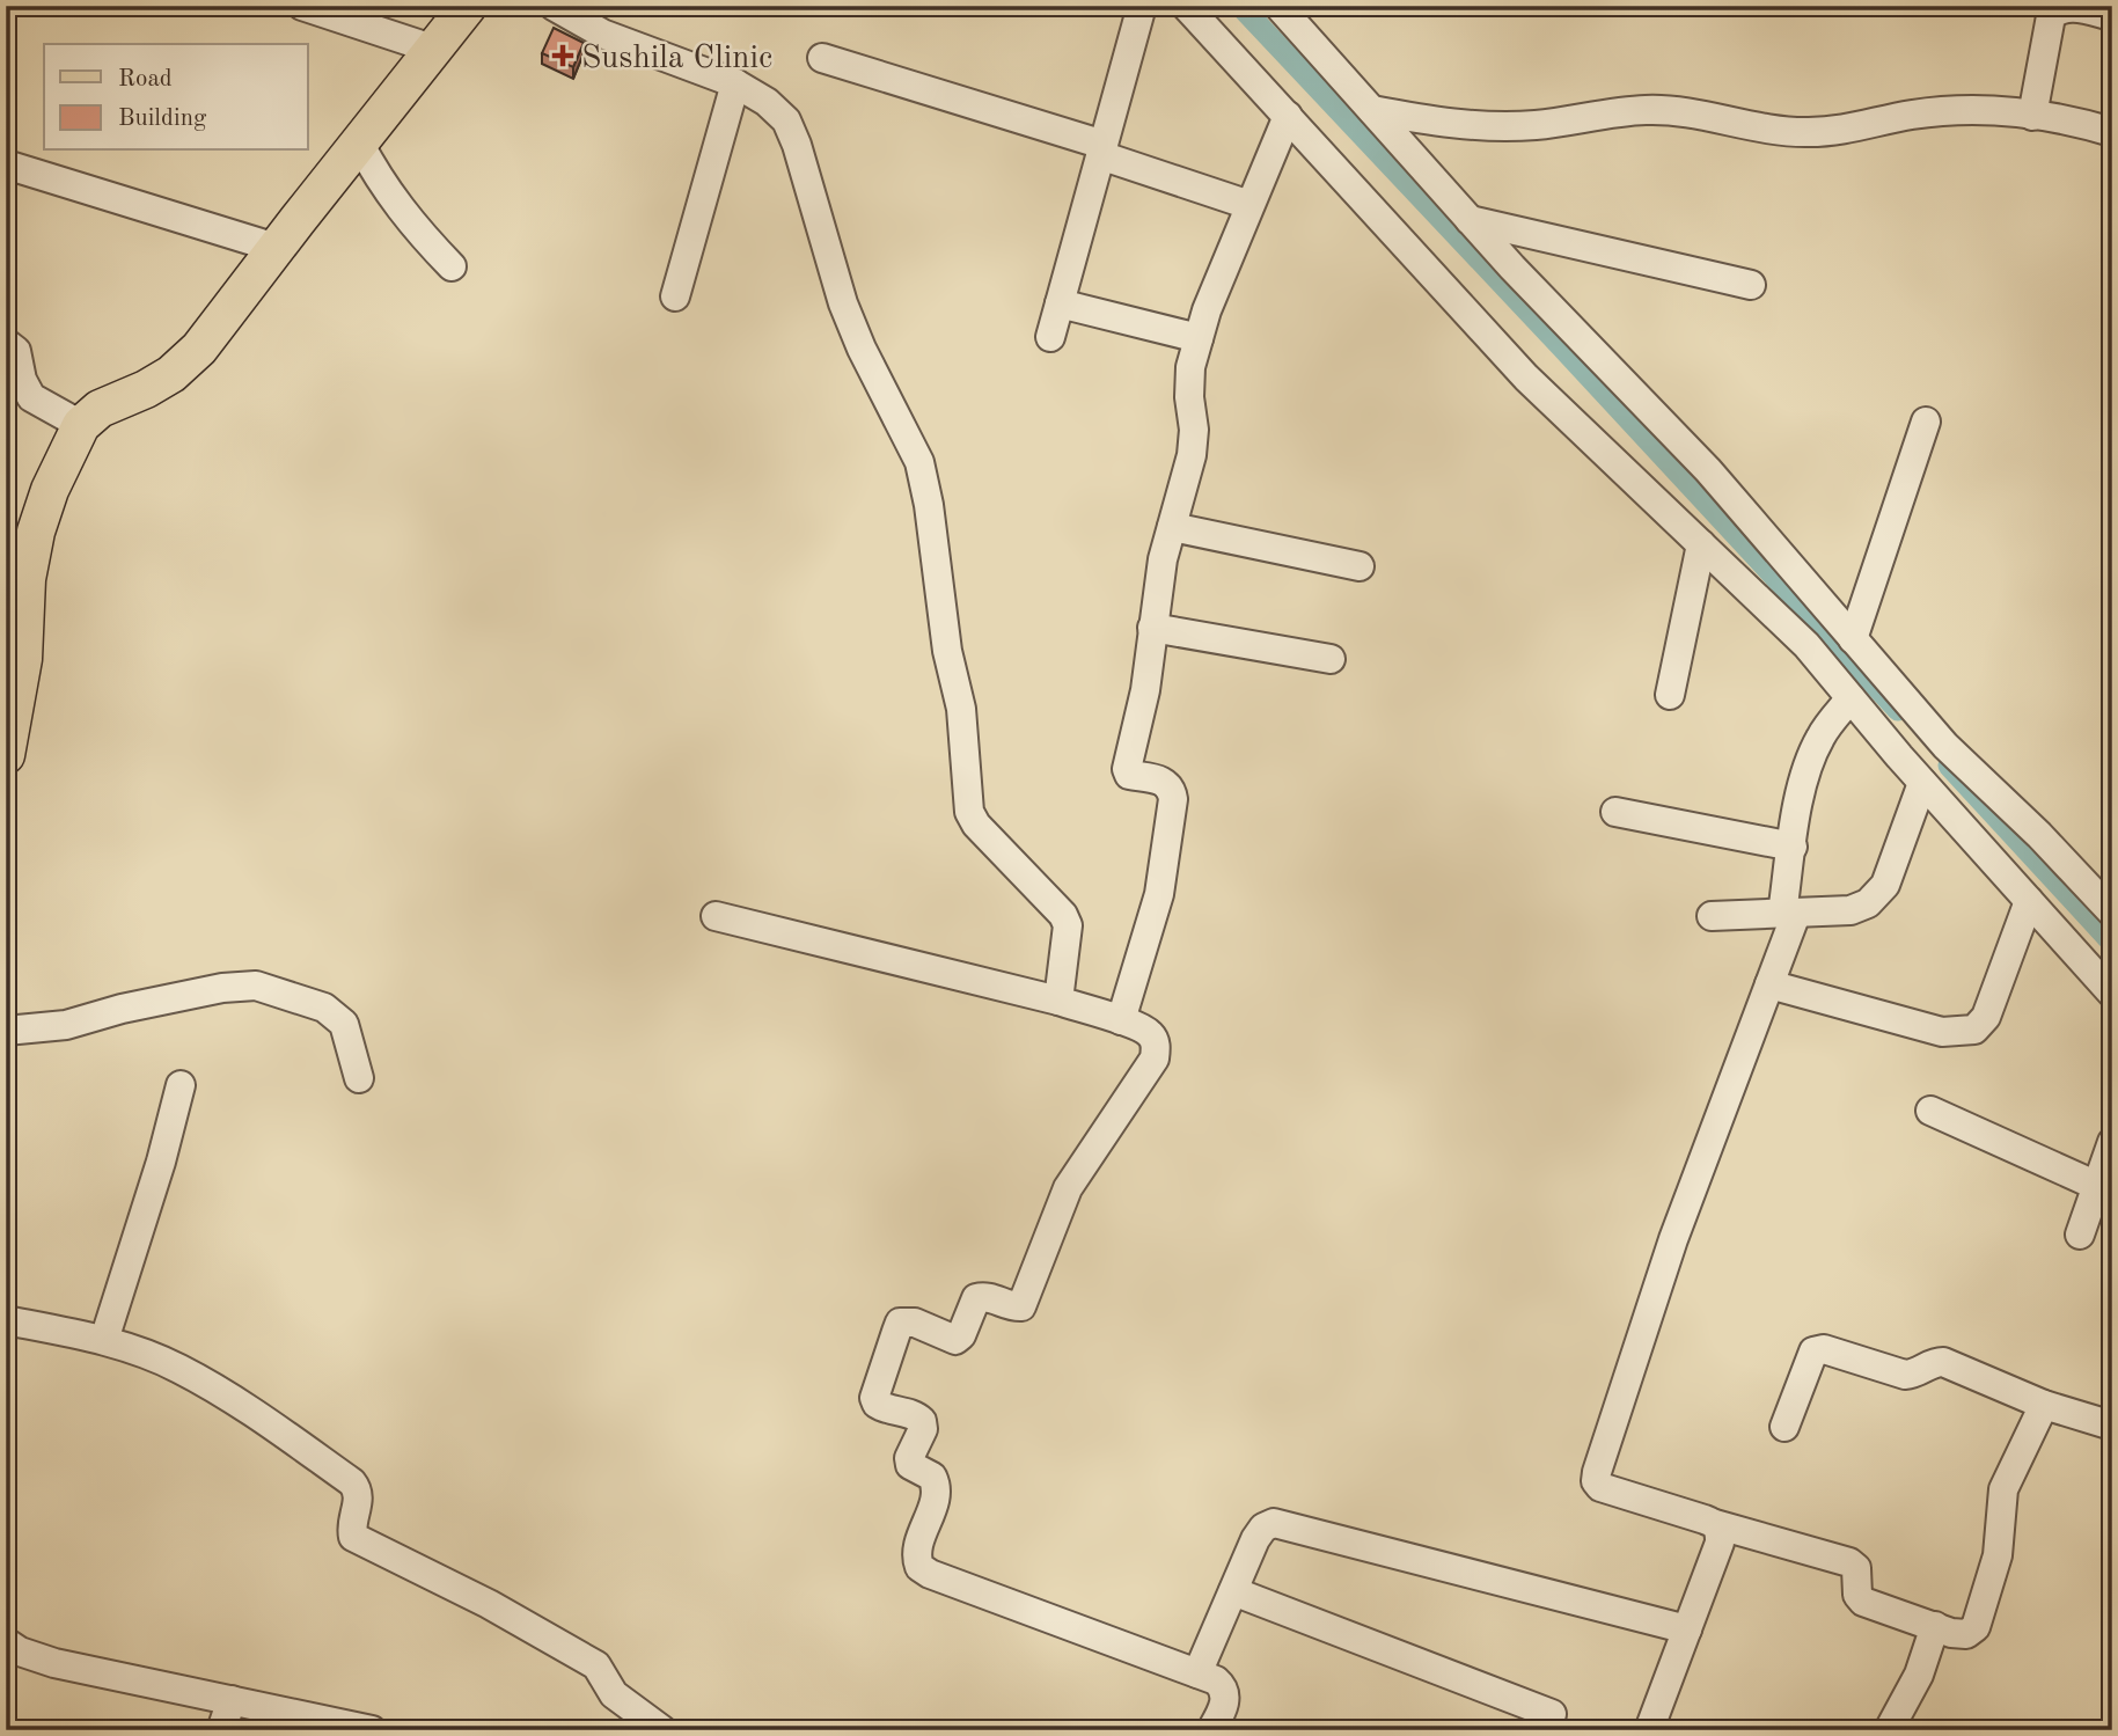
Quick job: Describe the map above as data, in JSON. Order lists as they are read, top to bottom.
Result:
{
  "places": {
    "health": ["Sushila Clinic"]
  },
  "legend": ["Road", "Building"]
}
